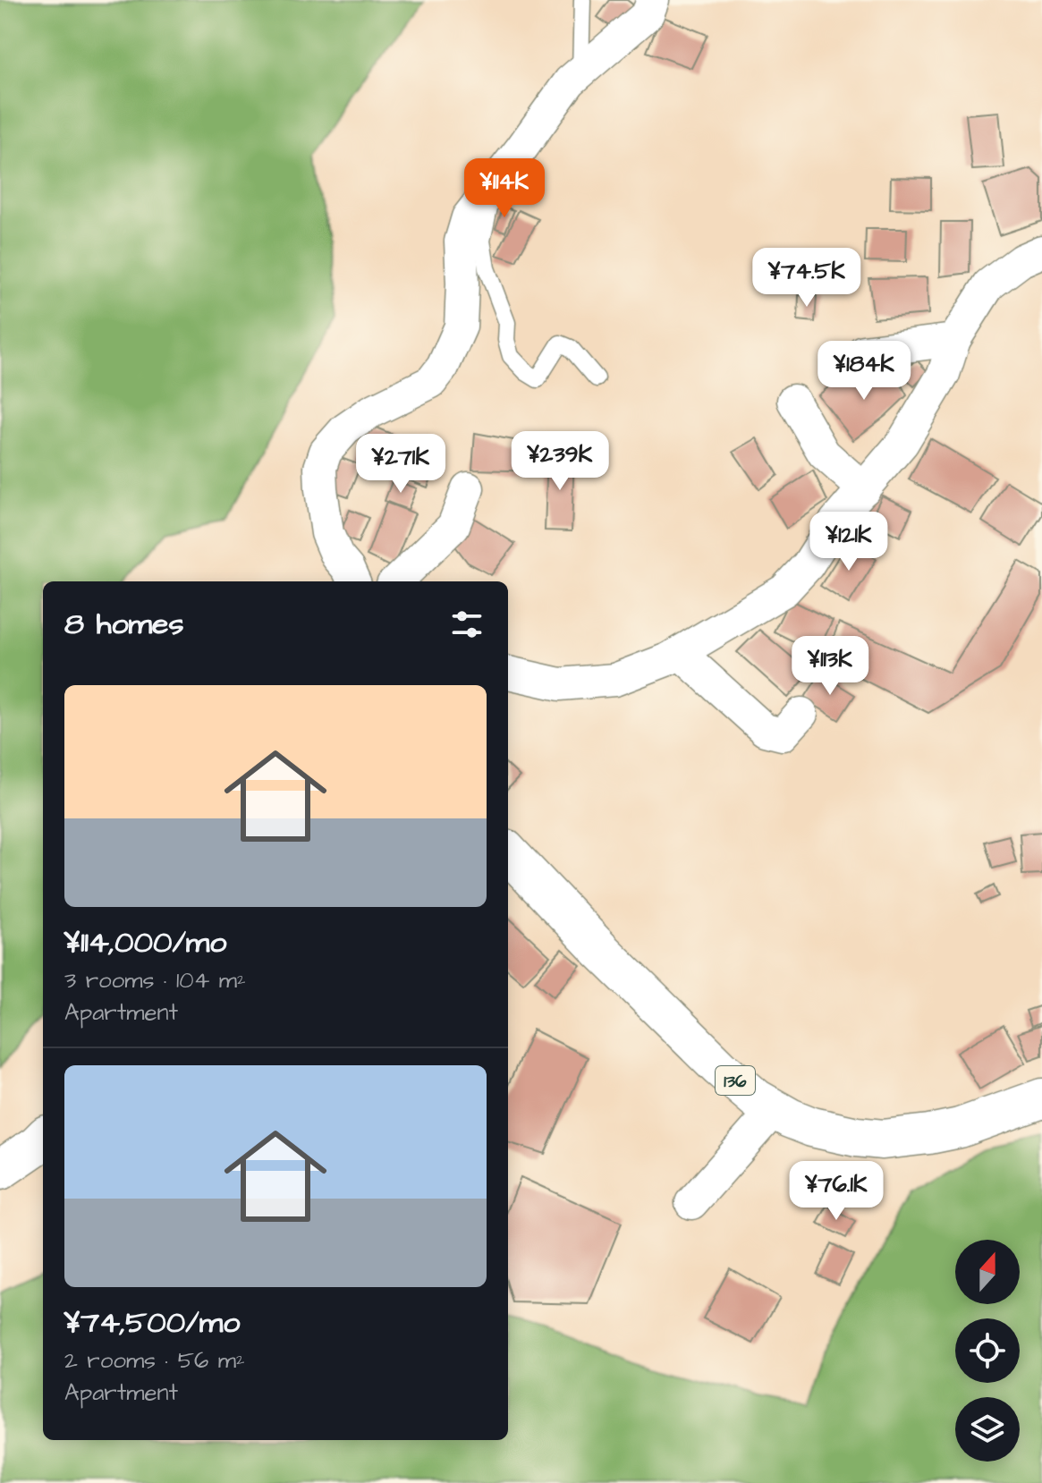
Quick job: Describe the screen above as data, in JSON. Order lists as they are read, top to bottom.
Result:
{
  "streets": {
    "highway": ["136"]
  },
  "north": "top",
  "page": {
    "price": [
      "¥114K",
      "¥74.5K",
      "¥184K",
      "¥239K",
      "¥271K",
      "¥121K",
      "¥113K",
      "¥76.1K"
    ],
    "heading": "8 homes",
    "list": [
      {
        "name": "¥114,000/mo",
        "note": "3 rooms · 104 m² · Apartment"
      },
      {
        "name": "¥74,500/mo",
        "note": "2 rooms · 56 m² · Apartment"
      }
    ]
  }
}
